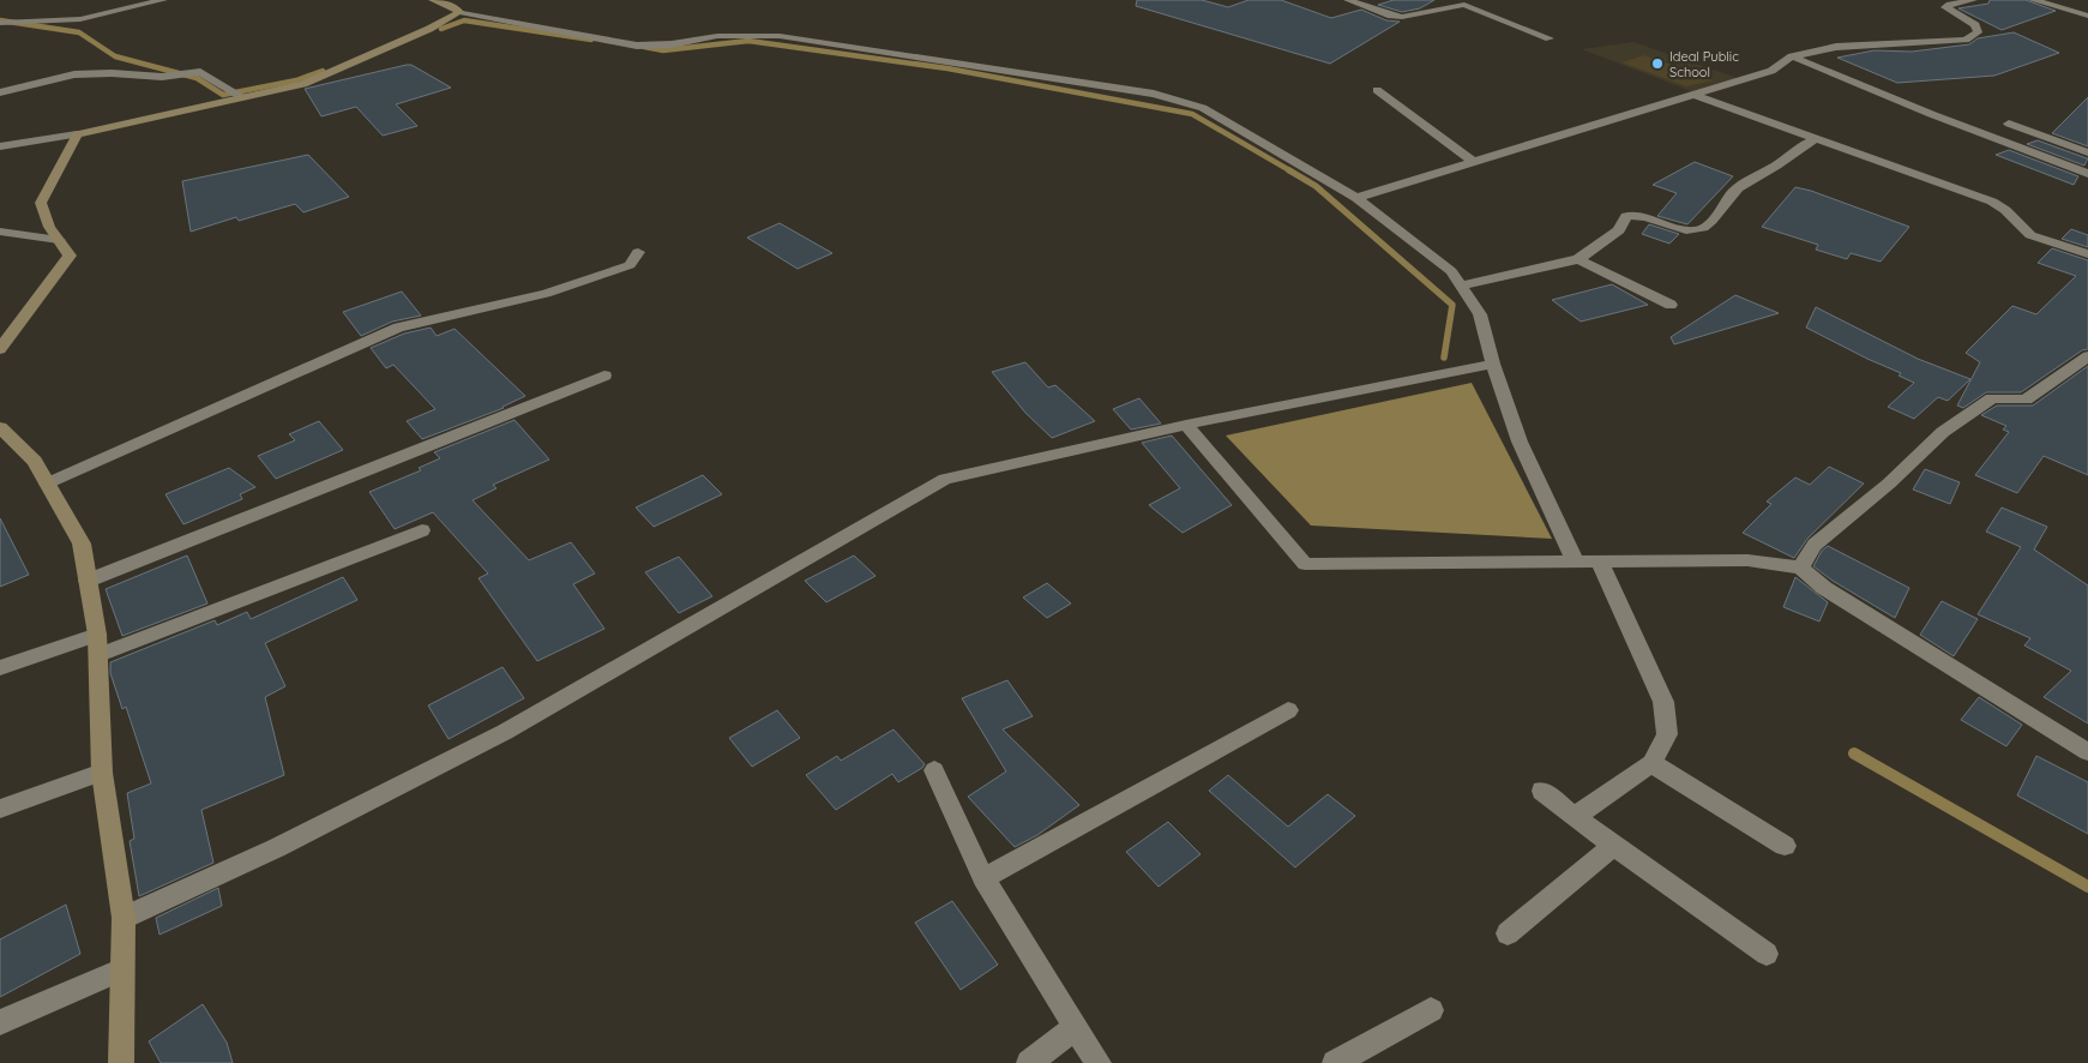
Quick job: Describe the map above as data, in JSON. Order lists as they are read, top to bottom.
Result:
{
  "places": ["Ideal Public School"]
}
